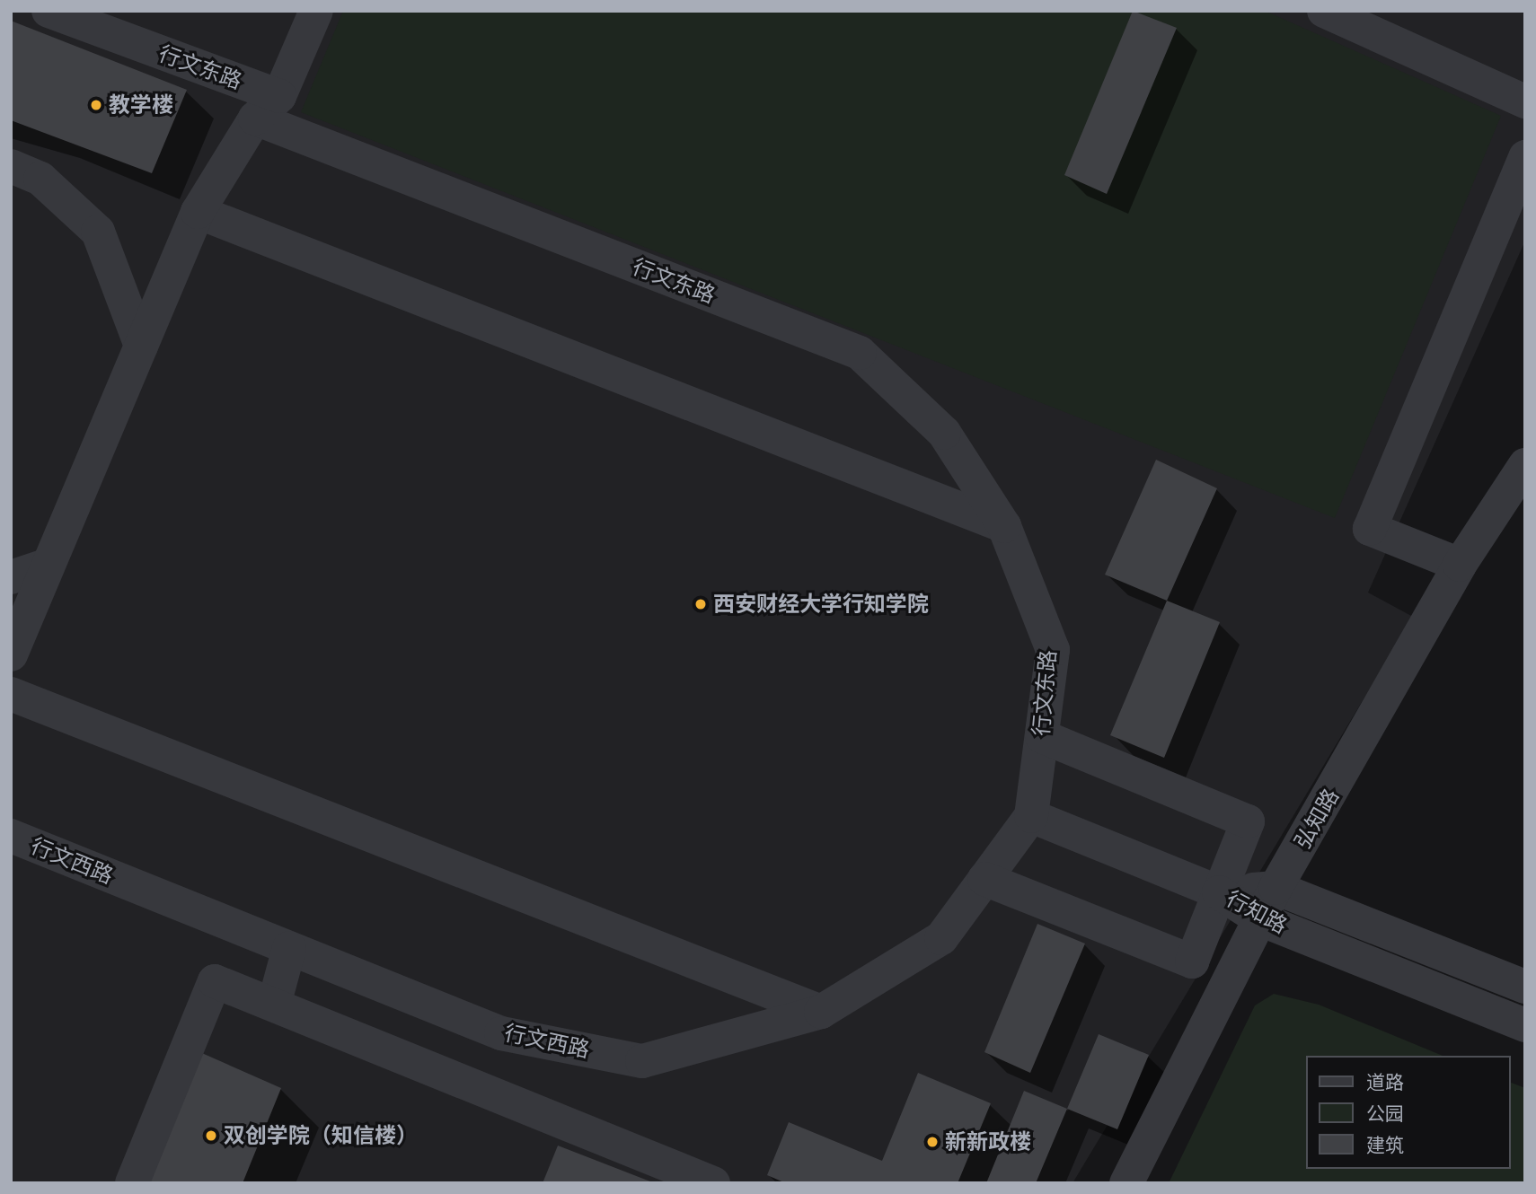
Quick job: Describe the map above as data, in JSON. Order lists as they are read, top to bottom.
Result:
{
  "streets": {
    "street": [
      "行文东路",
      "弘知路",
      "行文西路",
      "行知路"
    ]
  },
  "crossings": [
    ["行文东路", "行文西路"],
    ["弘知路", "行知路"]
  ],
  "places": [
    "教学楼",
    "西安财经大学行知学院",
    "双创学院（知信楼）",
    "新新政楼"
  ],
  "legend": ["道路", "公园", "建筑"]
}
